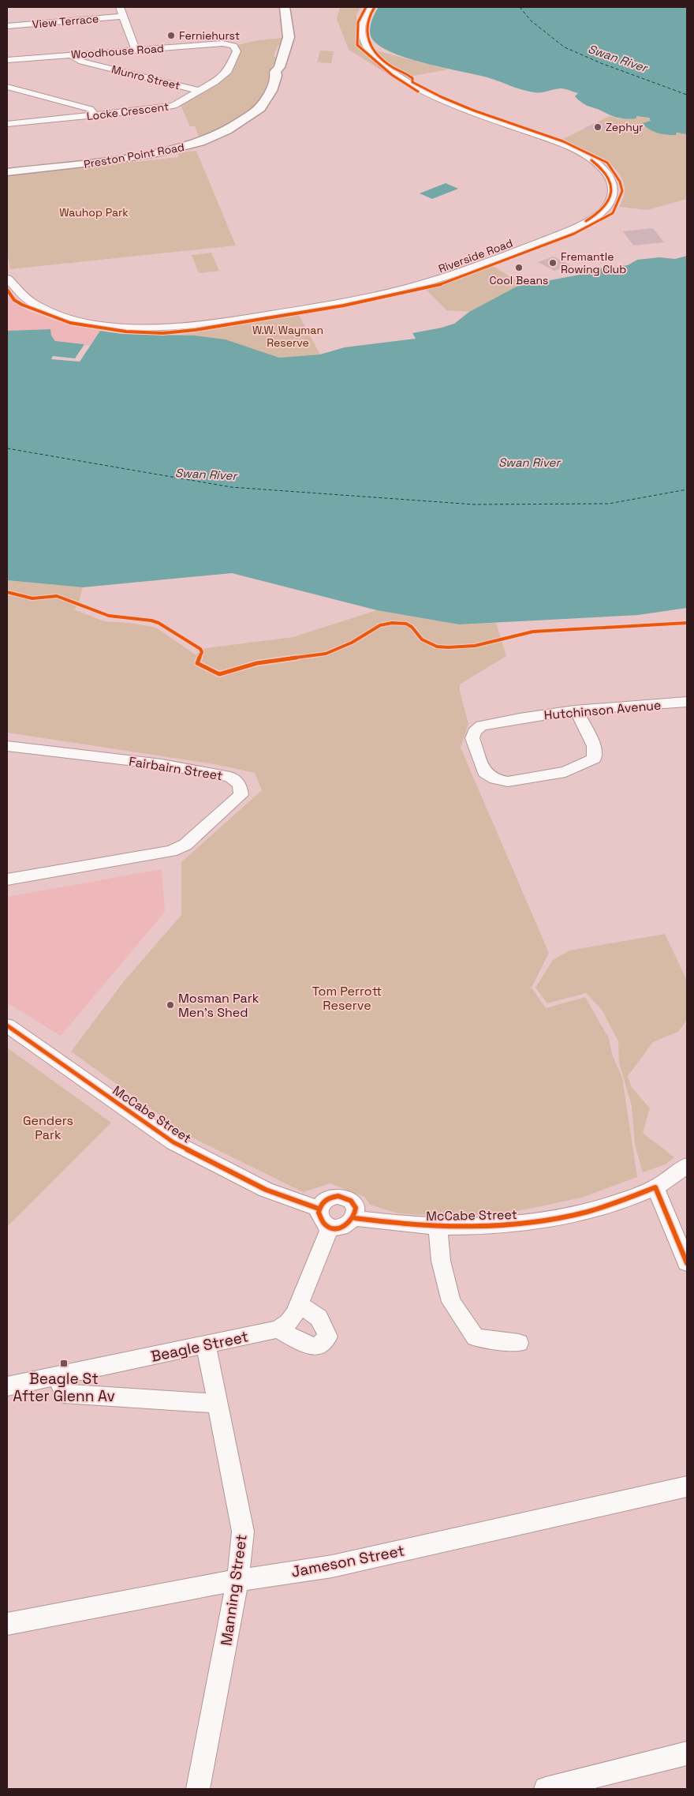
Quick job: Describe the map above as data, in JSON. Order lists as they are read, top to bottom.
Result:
{
  "streets": {
    "main road": ["Preston Point Road"],
    "street": [
      "View Terrace",
      "Woodhouse Road",
      "Munro Street",
      "Locke Crescent",
      "Riverside Road",
      "Hutchinson Avenue",
      "Fairbairn Street",
      "McCabe Street",
      "Beagle Street",
      "Jameson Street",
      "Manning Street"
    ]
  },
  "crossings": [
    ["Woodhouse Road", "Munro Street"],
    ["Woodhouse Road", "Locke Crescent"],
    ["Munro Street", "Locke Crescent"],
    ["McCabe Street", "Beagle Street"],
    ["Beagle Street", "Manning Street"],
    ["Jameson Street", "Manning Street"]
  ],
  "water": ["Swan River"],
  "parks": [
    "Wauhop Park",
    "W.W. Wayman Reserve",
    "Tom Perrott Reserve",
    "Genders Park"
  ],
  "places": {
    "other": [
      "Ferniehurst",
      "Zephyr",
      "Fremantle Rowing Club",
      "Cool Beans",
      "Mosman Park Men's Shed"
    ],
    "transit": ["Beagle St After Glenn Av"]
  }
}
